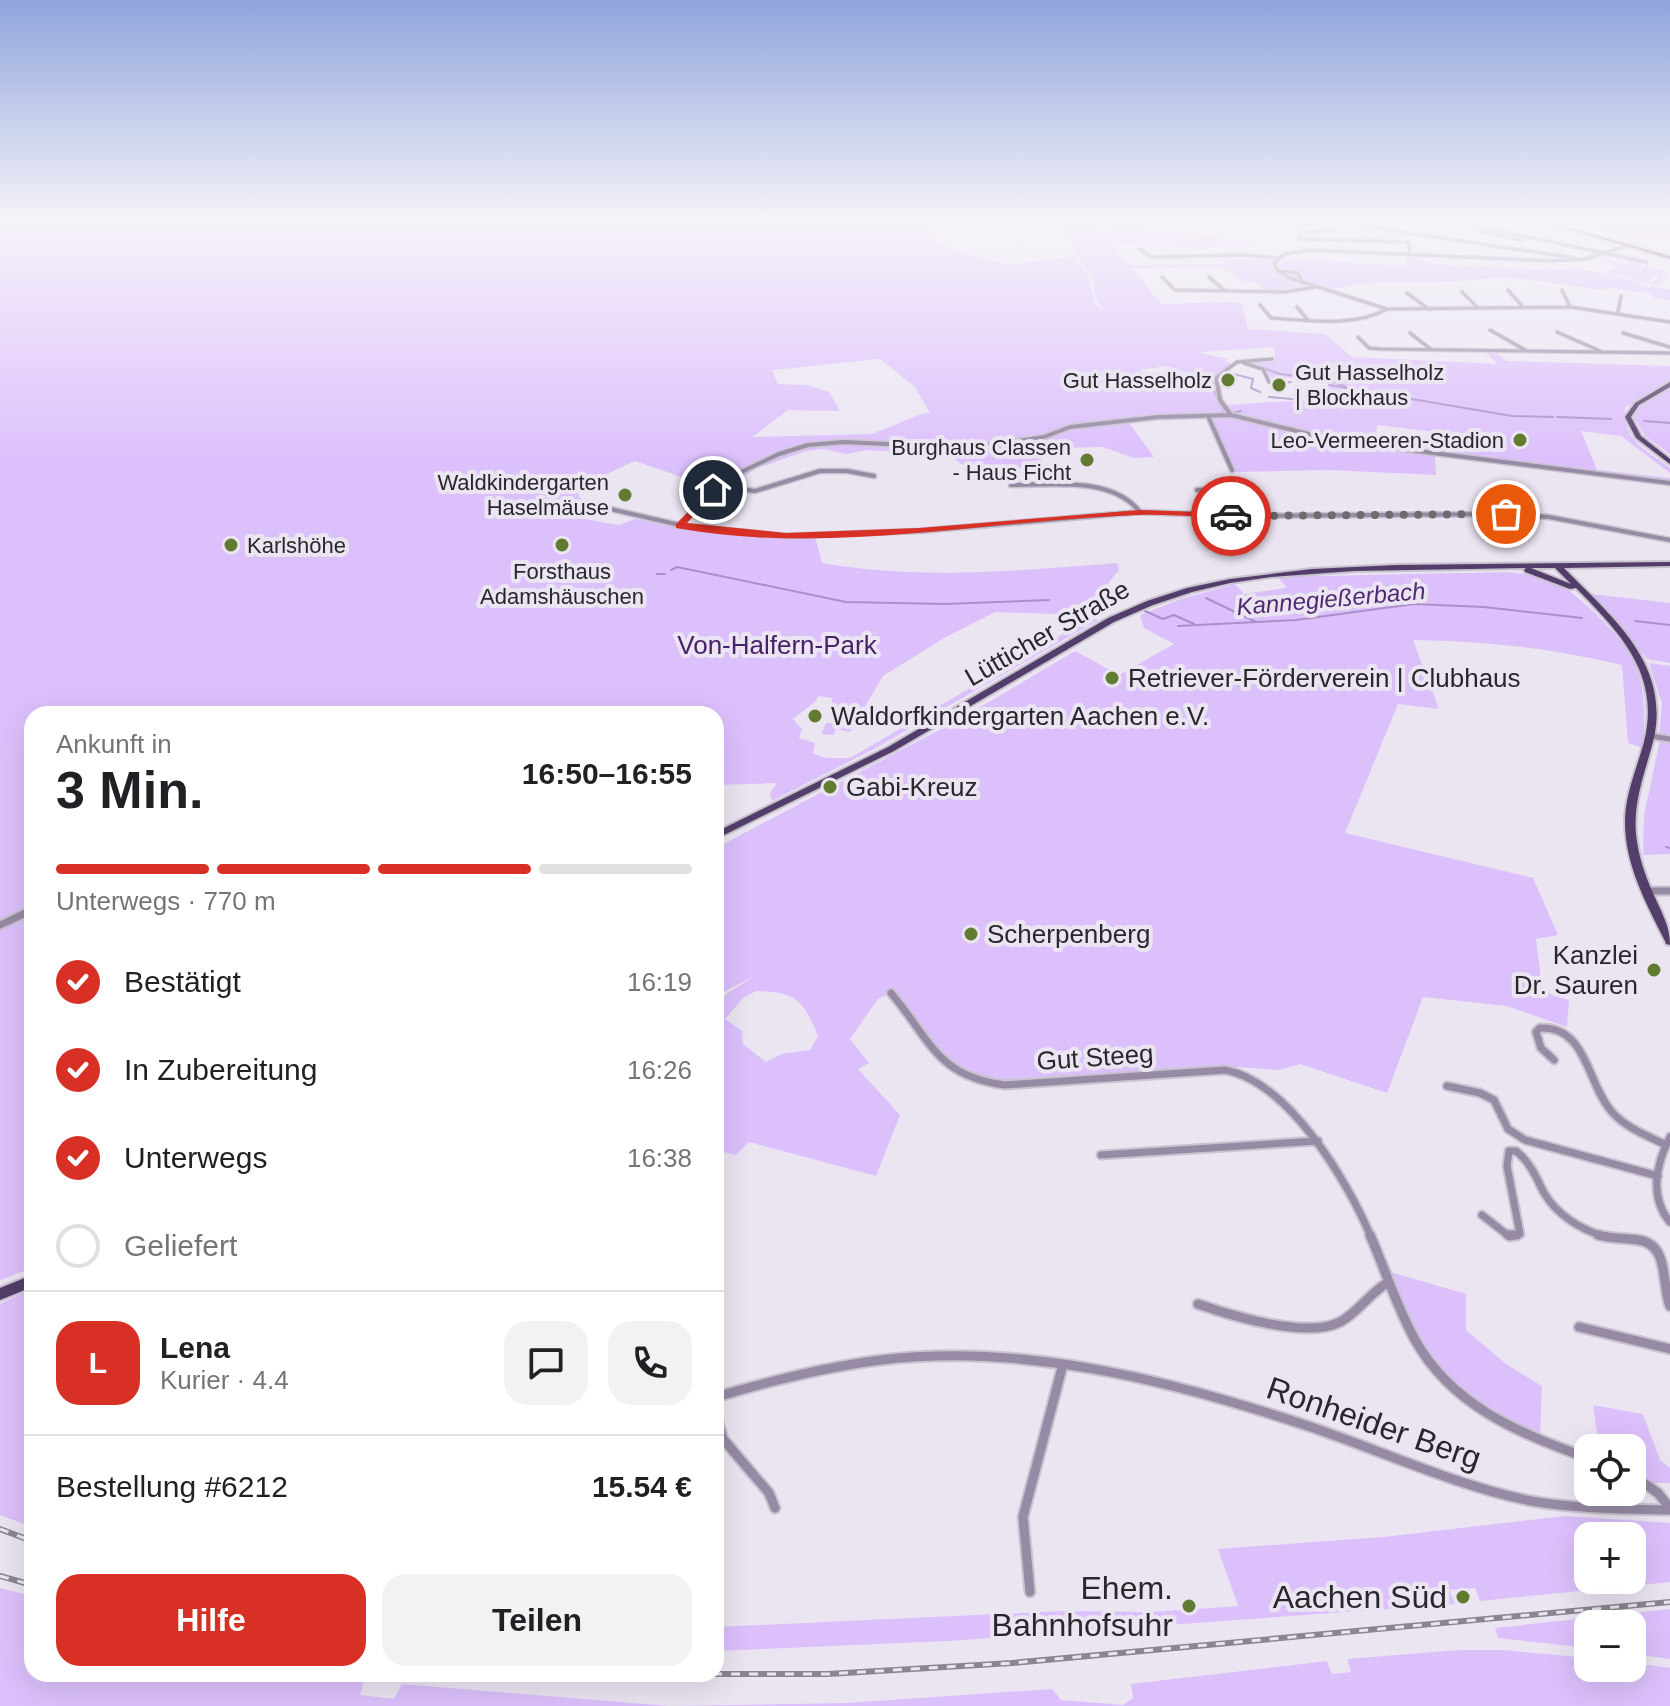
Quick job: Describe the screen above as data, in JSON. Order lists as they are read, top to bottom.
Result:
{
  "streets": {
    "main road": ["Lütticher Straße"],
    "street": ["Gut Steeg", "Ronheider Berg"]
  },
  "water": ["Kannegießerbach"],
  "parks": ["Von-Halfern-Park"],
  "places": [
    "Gut Hasselholz",
    "Gut Hasselholz | Blockhaus",
    "Leo-Vermeeren-Stadion",
    "Burghaus Classen - Haus Ficht",
    "Waldkindergarten Haselmäuse",
    "Karlshöhe",
    "Forsthaus Adamshäuschen",
    "Retriever-Förderverein | Clubhaus",
    "Waldorfkindergarten Aachen e.V.",
    "Gabi-Kreuz",
    "Scherpenberg",
    "Kanzlei Dr. Sauren",
    "Aachen Süd",
    "Ehem. Bahnhofsuhr"
  ],
  "page": {
    "heading": ["3 Min.", "Ankunft in", "16:50–16:55"],
    "panel": [
      "Lena",
      "Kurier · 4.4",
      "Bestellung #6212",
      "15.54 €"
    ],
    "bar": "Unterwegs · 770 m",
    "list": [
      ["Bestätigt", "16:19"],
      ["In Zubereitung", "16:26"],
      ["Unterwegs", "16:38"],
      "Geliefert"
    ],
    "round": "L",
    "map_buttons": ["+", "−"],
    "buttons": ["Hilfe", "Teilen"]
  }
}
